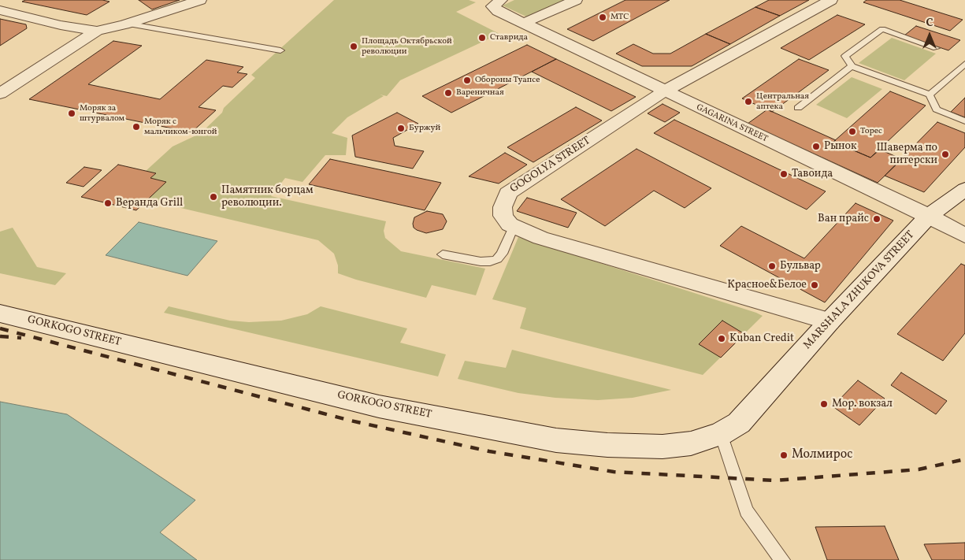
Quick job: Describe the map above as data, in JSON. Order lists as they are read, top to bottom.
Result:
{
  "streets": {
    "street": [
      "GAGARINA STREET",
      "GOGOLYA STREET",
      "MARSHALA ZHUKOVA STREET",
      "GORKOGO STREET"
    ]
  },
  "crossings": [
    ["GAGARINA STREET", "GOGOLYA STREET"],
    ["GAGARINA STREET", "MARSHALA ZHUKOVA STREET"],
    ["MARSHALA ZHUKOVA STREET", "GORKOGO STREET"]
  ],
  "places": [
    "МТС",
    "Ставрида",
    "Площадь Октябрьской революции",
    "Обороны Туапсе",
    "Вареничная",
    "Центральная аптека",
    "Моряк за штурвалом",
    "Моряк с мальчиком-юнгой",
    "Буржуй",
    "Торес",
    "Рынок",
    "Шаверма по питерски",
    "Тавоида",
    "Памятник борцам революции.",
    "Веранда Grill",
    "Ван прайс",
    "Бульвар",
    "Красное&Белое",
    "Kuban Credit",
    "Мор. вокзал",
    "Молмирос"
  ],
  "north": "top"
}
